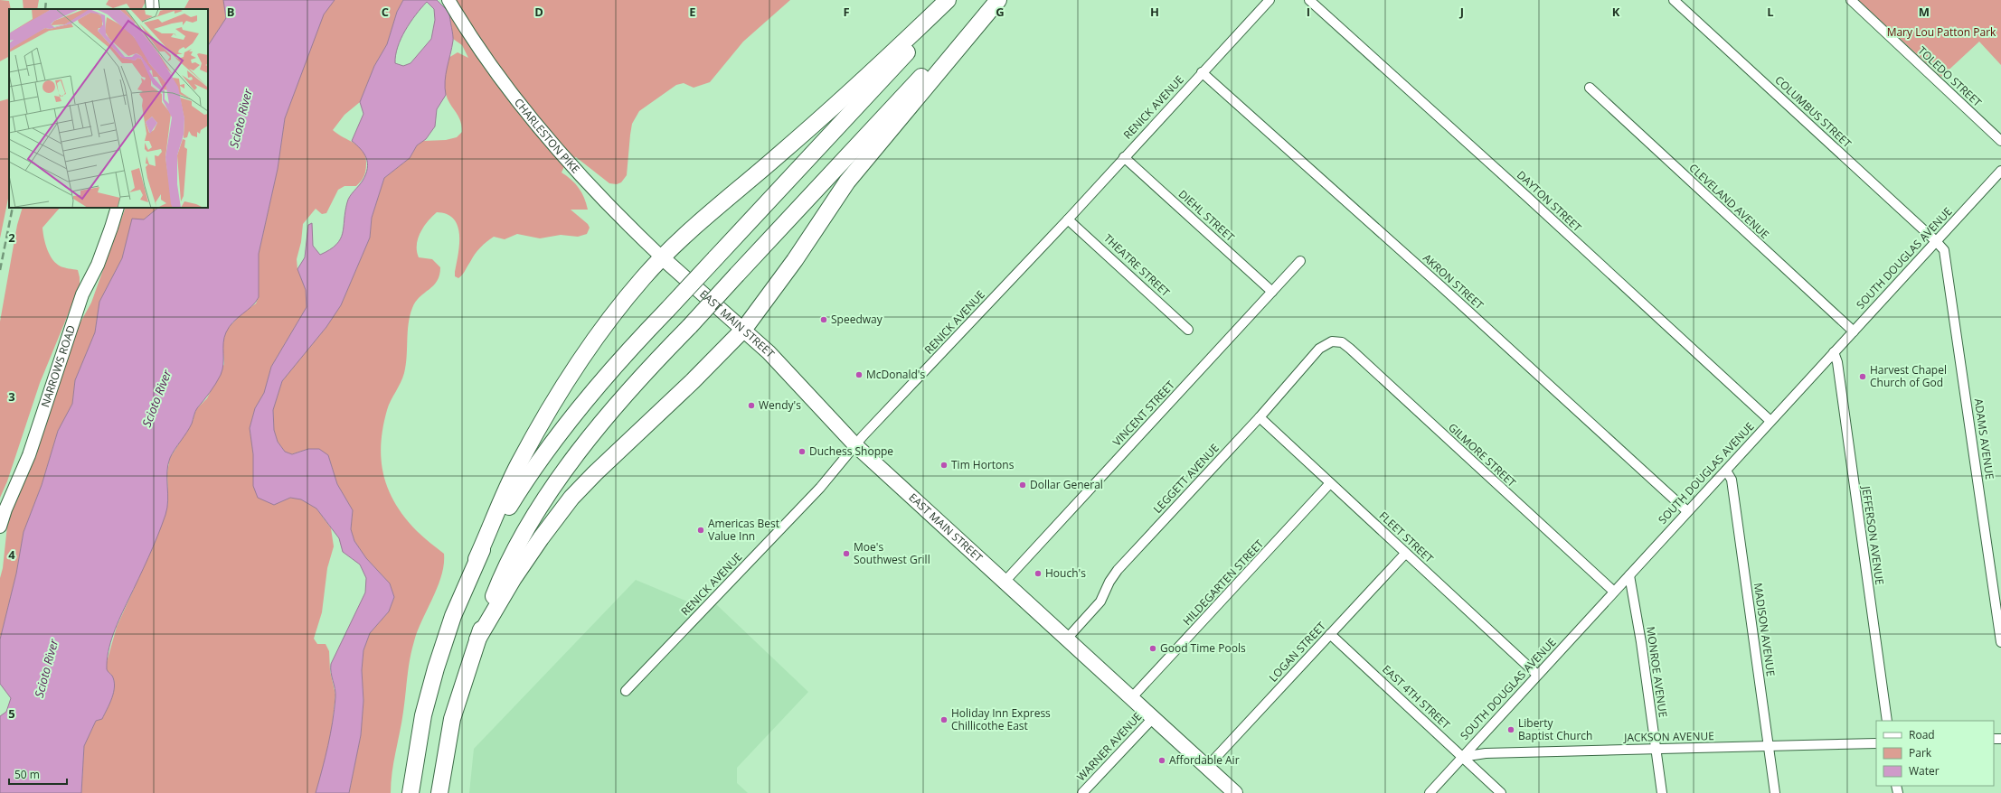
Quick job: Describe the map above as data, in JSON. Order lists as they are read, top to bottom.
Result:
{
  "streets": {
    "main road": ["EAST MAIN STREET"],
    "street": [
      "TOLEDO STREET",
      "RENICK AVENUE",
      "COLUMBUS STREET",
      "CHARLESTON PIKE",
      "DAYTON STREET",
      "CLEVELAND AVENUE",
      "DIEHL STREET",
      "SOUTH DOUGLAS AVENUE",
      "THEATRE STREET",
      "AKRON STREET",
      "NARROWS ROAD",
      "VINCENT STREET",
      "ADAMS AVENUE",
      "GILMORE STREET",
      "LEGGETT AVENUE",
      "JEFFERSON AVENUE",
      "FLEET STREET",
      "HILDEGARTEN STREET",
      "MADISON AVENUE",
      "LOGAN STREET",
      "MONROE AVENUE",
      "EAST 4TH STREET",
      "JACKSON AVENUE",
      "WARNER AVENUE"
    ]
  },
  "crossings": [
    ["RENICK AVENUE", "DIEHL STREET"],
    ["RENICK AVENUE", "THEATRE STREET"],
    ["RENICK AVENUE", "AKRON STREET"],
    ["RENICK AVENUE", "EAST MAIN STREET"],
    ["COLUMBUS STREET", "SOUTH DOUGLAS AVENUE"],
    ["COLUMBUS STREET", "ADAMS AVENUE"],
    ["CHARLESTON PIKE", "EAST MAIN STREET"],
    ["DAYTON STREET", "SOUTH DOUGLAS AVENUE"],
    ["CLEVELAND AVENUE", "SOUTH DOUGLAS AVENUE"],
    ["DIEHL STREET", "VINCENT STREET"],
    ["SOUTH DOUGLAS AVENUE", "AKRON STREET"],
    ["SOUTH DOUGLAS AVENUE", "ADAMS AVENUE"],
    ["SOUTH DOUGLAS AVENUE", "GILMORE STREET"],
    ["SOUTH DOUGLAS AVENUE", "JEFFERSON AVENUE"],
    ["SOUTH DOUGLAS AVENUE", "FLEET STREET"],
    ["SOUTH DOUGLAS AVENUE", "MADISON AVENUE"],
    ["SOUTH DOUGLAS AVENUE", "MONROE AVENUE"],
    ["SOUTH DOUGLAS AVENUE", "EAST 4TH STREET"],
    ["SOUTH DOUGLAS AVENUE", "JACKSON AVENUE"],
    ["EAST MAIN STREET", "VINCENT STREET"],
    ["EAST MAIN STREET", "LEGGETT AVENUE"],
    ["EAST MAIN STREET", "HILDEGARTEN STREET"],
    ["EAST MAIN STREET", "LOGAN STREET"],
    ["EAST MAIN STREET", "WARNER AVENUE"],
    ["GILMORE STREET", "LEGGETT AVENUE"],
    ["LEGGETT AVENUE", "FLEET STREET"],
    ["FLEET STREET", "HILDEGARTEN STREET"],
    ["FLEET STREET", "LOGAN STREET"],
    ["MADISON AVENUE", "JACKSON AVENUE"],
    ["LOGAN STREET", "EAST 4TH STREET"],
    ["MONROE AVENUE", "JACKSON AVENUE"],
    ["EAST 4TH STREET", "JACKSON AVENUE"]
  ],
  "water": ["Scioto River"],
  "parks": ["Mary Lou Patton Park"],
  "places": [
    "Speedway",
    "McDonald's",
    "Harvest Chapel Church of God",
    "Wendy's",
    "Duchess Shoppe",
    "Tim Hortons",
    "Dollar General",
    "Americas Best Value Inn",
    "Moe's Southwest Grill",
    "Houch's",
    "Good Time Pools",
    "Holiday Inn Express Chillicothe East",
    "Liberty Baptist Church",
    "Affordable Air"
  ],
  "legend": ["Road", "Park", "Water"],
  "scale_bar": "50 m",
  "grid": {
    "columns": [
      "B",
      "C",
      "D",
      "E",
      "F",
      "G",
      "H",
      "I",
      "J",
      "K",
      "L",
      "M"
    ],
    "rows": [
      "2",
      "3",
      "4",
      "5"
    ]
  }
}
